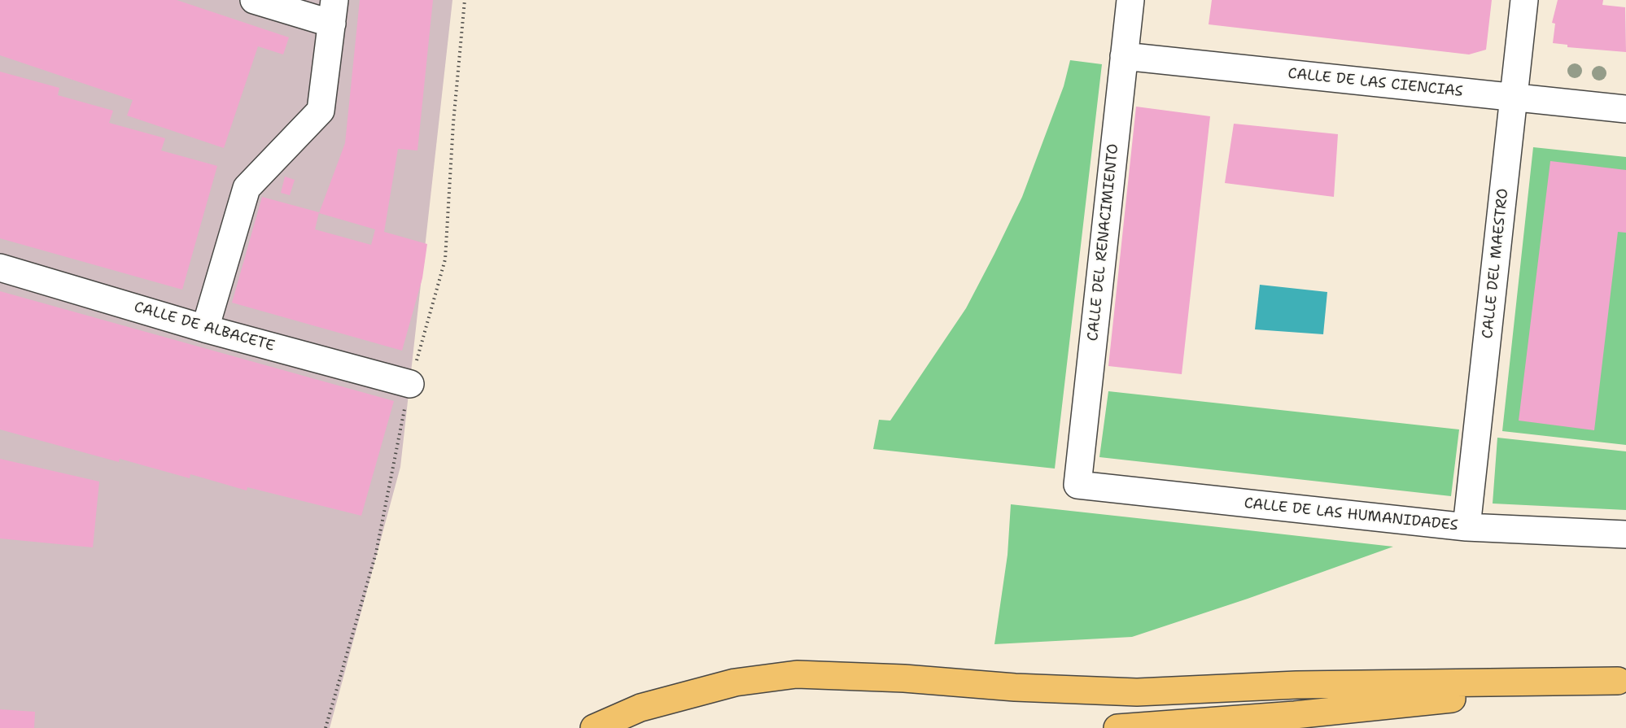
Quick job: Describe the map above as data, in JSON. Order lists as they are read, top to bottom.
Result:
{
  "streets": {
    "street": [
      "CALLE DE LAS CIENCIAS",
      "CALLE DEL RENACIMIENTO",
      "CALLE DEL MAESTRO",
      "CALLE DE ALBACETE",
      "CALLE DE LAS HUMANIDADES"
    ]
  },
  "crossings": [
    ["CALLE DE LAS CIENCIAS", "CALLE DEL RENACIMIENTO"],
    ["CALLE DE LAS CIENCIAS", "CALLE DEL MAESTRO"],
    ["CALLE DEL RENACIMIENTO", "CALLE DE LAS HUMANIDADES"],
    ["CALLE DEL MAESTRO", "CALLE DE LAS HUMANIDADES"]
  ]
}
